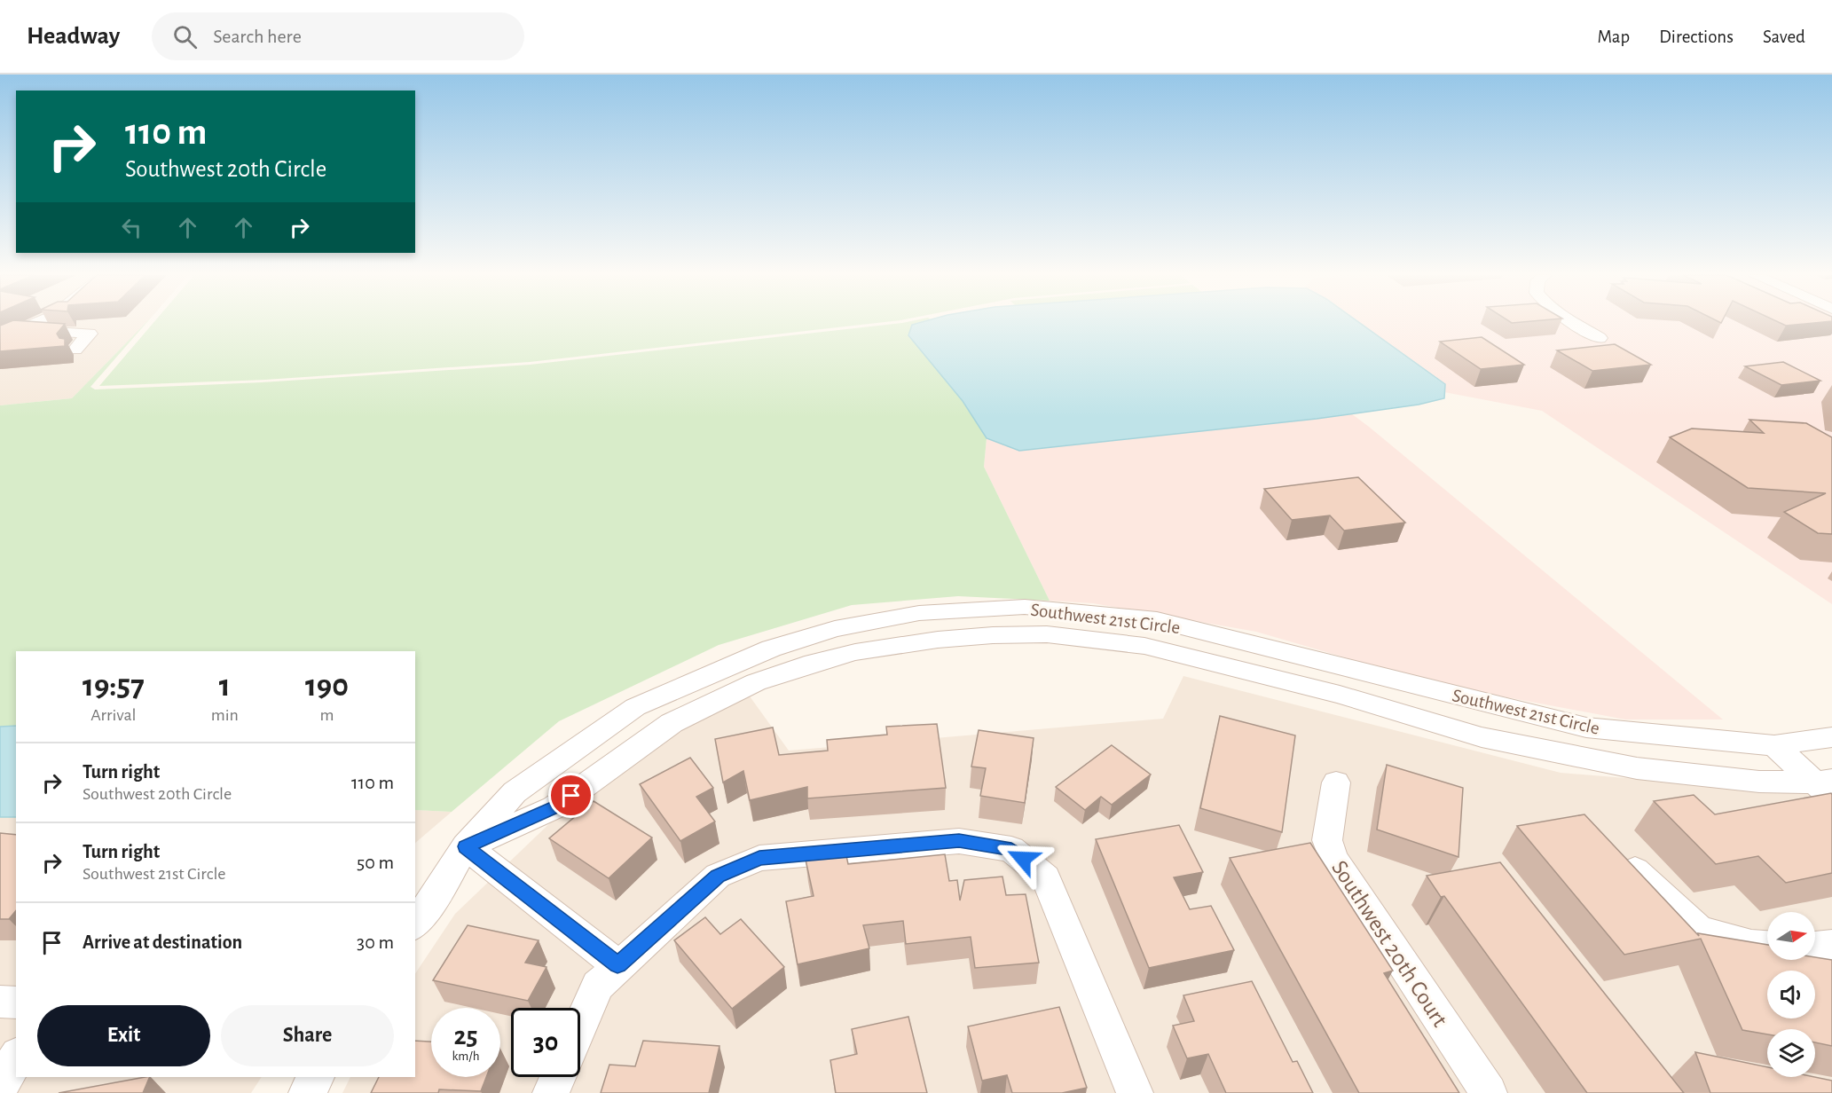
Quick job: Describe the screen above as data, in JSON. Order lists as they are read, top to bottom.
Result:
{
  "streets": {
    "street": ["Southwest 21st Circle", "Southwest 20th Court"]
  },
  "north": "right",
  "page": {
    "header": "Headway",
    "search": "Search here",
    "nav": ["Map", "Directions", "Saved"],
    "turn": ["110 m", "Southwest 20th Circle"],
    "eta": [
      "19:57",
      "Arrival",
      "1",
      "min",
      "190",
      "m"
    ],
    "list": [
      {
        "name": "Turn right",
        "note": "Southwest 20th Circle",
        "value": "110 m"
      },
      {
        "name": "Turn right",
        "note": "Southwest 21st Circle",
        "value": "50 m"
      },
      {
        "name": "Arrive at destination",
        "value": "30 m"
      }
    ],
    "buttons": ["Exit", "Share"],
    "speed": "25 km/h",
    "limit": "30"
  }
}
